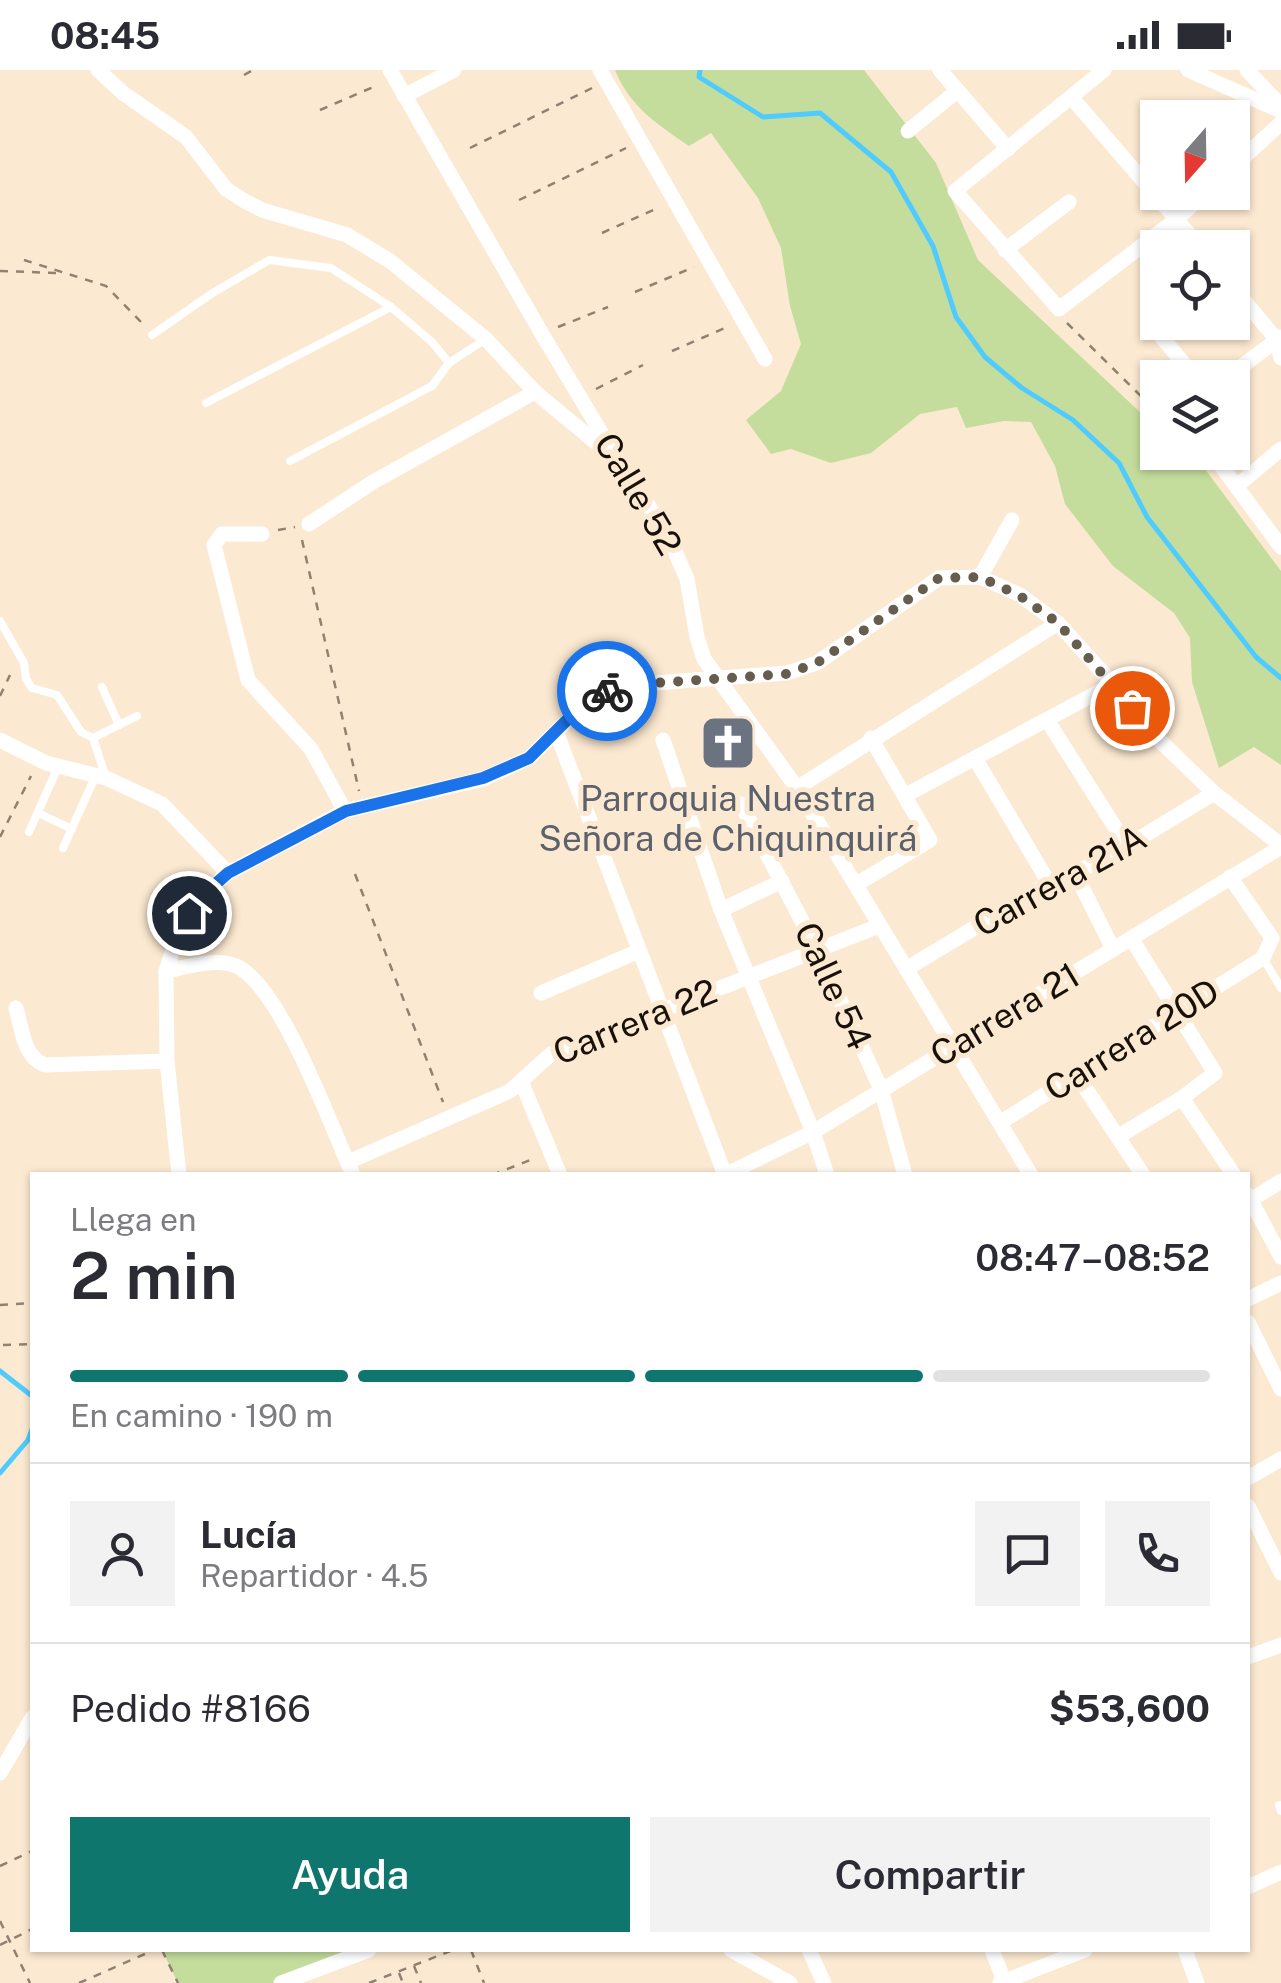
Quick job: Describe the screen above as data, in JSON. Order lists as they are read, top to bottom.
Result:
{
  "streets": {
    "street": [
      "Calle 52",
      "Carrera 21A",
      "Calle 54",
      "Carrera 21",
      "Carrera 22",
      "Carrera 20D"
    ]
  },
  "crossings": [
    ["Calle 52", "Carrera 21A"],
    ["Calle 52", "Carrera 21"],
    ["Calle 52", "Carrera 22"],
    ["Calle 52", "Carrera 20D"],
    ["Calle 54", "Carrera 21"],
    ["Calle 54", "Carrera 22"]
  ],
  "places": {
    "church": ["Parroquia Nuestra Señora de Chiquinquirá"]
  },
  "north": "bottom",
  "page": {
    "status": "08:45",
    "heading": ["2 min", "Llega en", "08:47–08:52"],
    "panel": [
      "Lucía",
      "Repartidor · 4.5",
      "Pedido #8166",
      "$53,600"
    ],
    "bar": "En camino · 190 m",
    "buttons": ["Ayuda", "Compartir"]
  }
}
